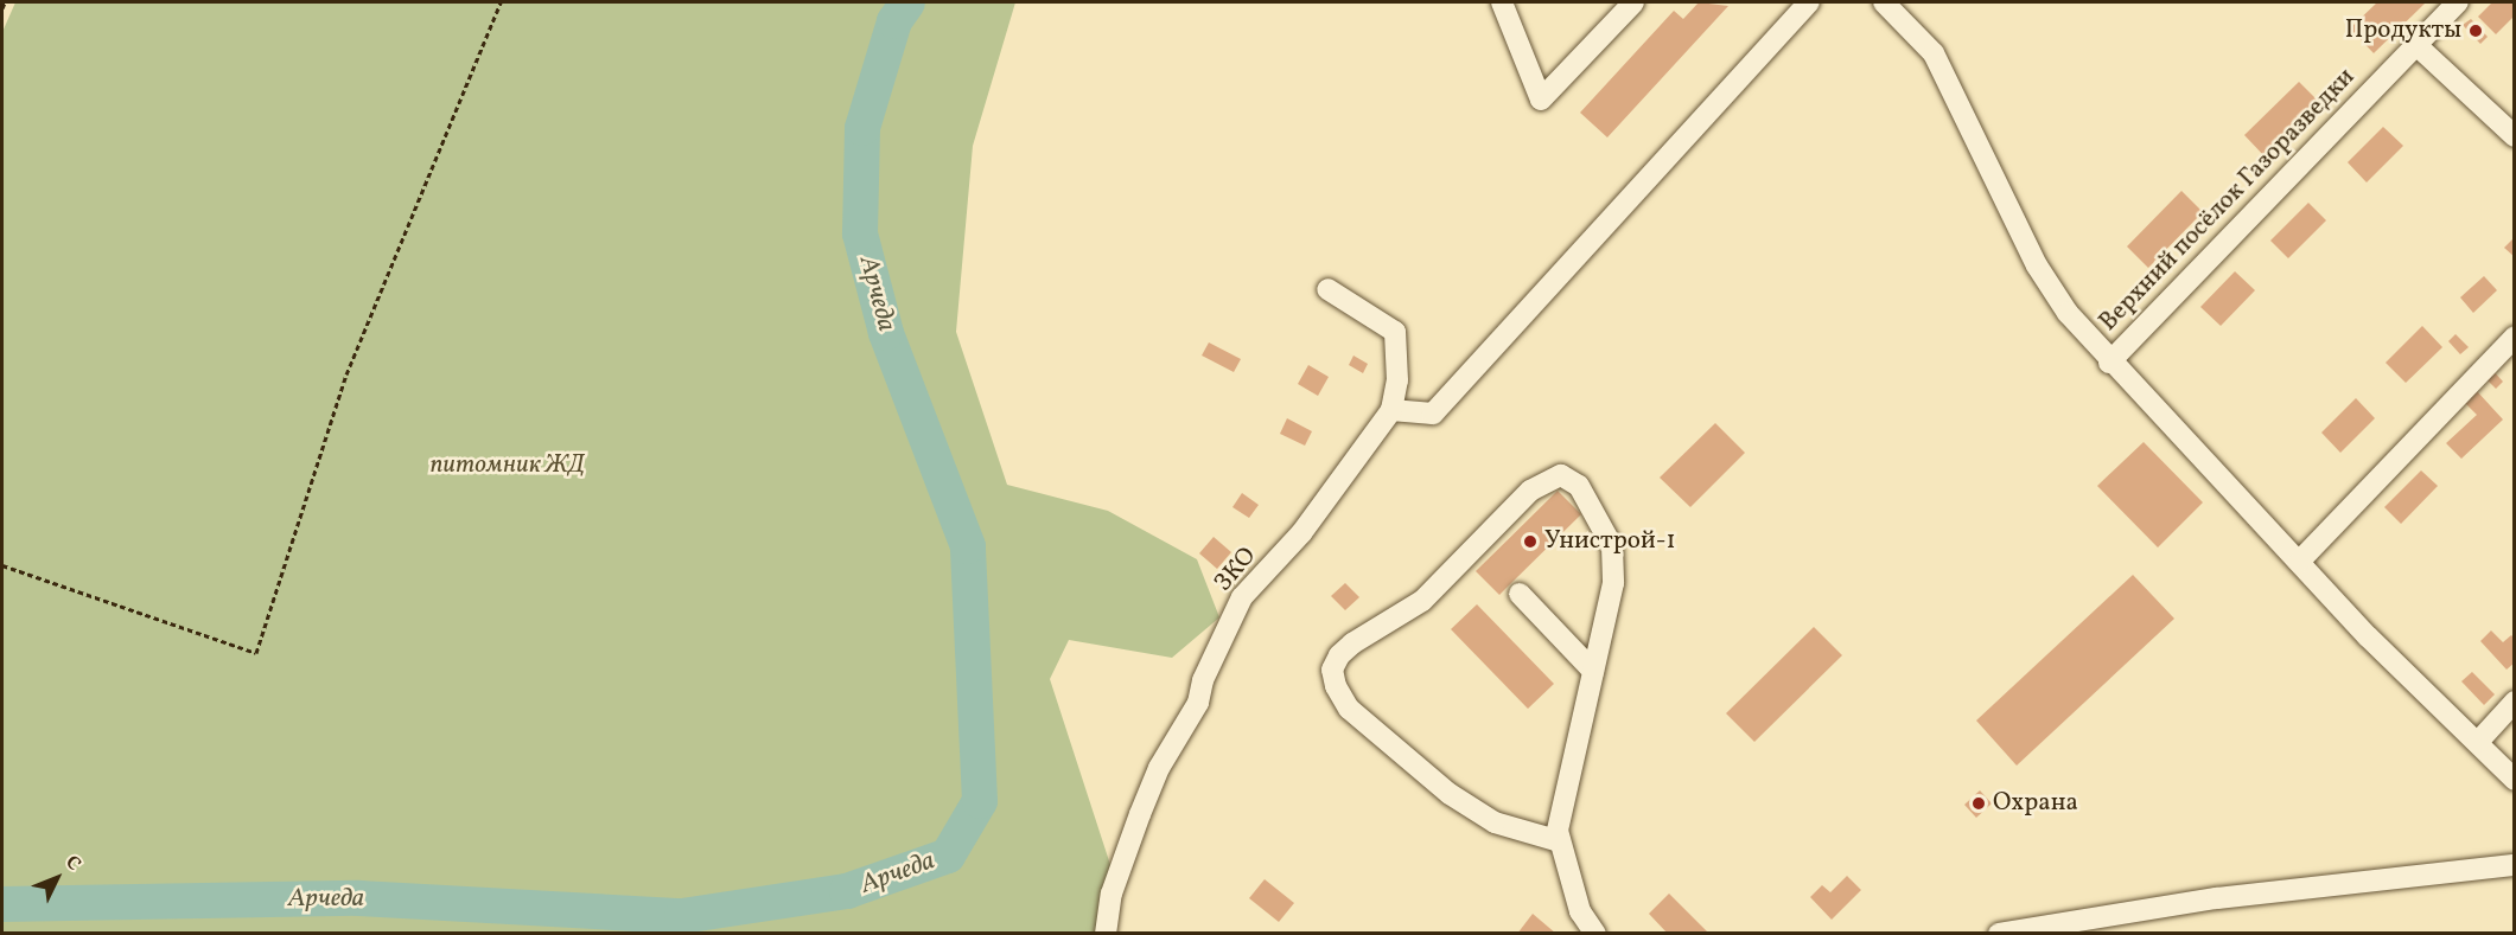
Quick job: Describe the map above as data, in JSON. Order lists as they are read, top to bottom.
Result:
{
  "streets": {
    "street": ["Верхний посёлок Газоразведки", "ЗКО"]
  },
  "water": ["Арчеда"],
  "parks": ["питомник ЖД"],
  "places": ["Продукты", "Унистрой-1", "Охрана"],
  "north": "top right"
}
